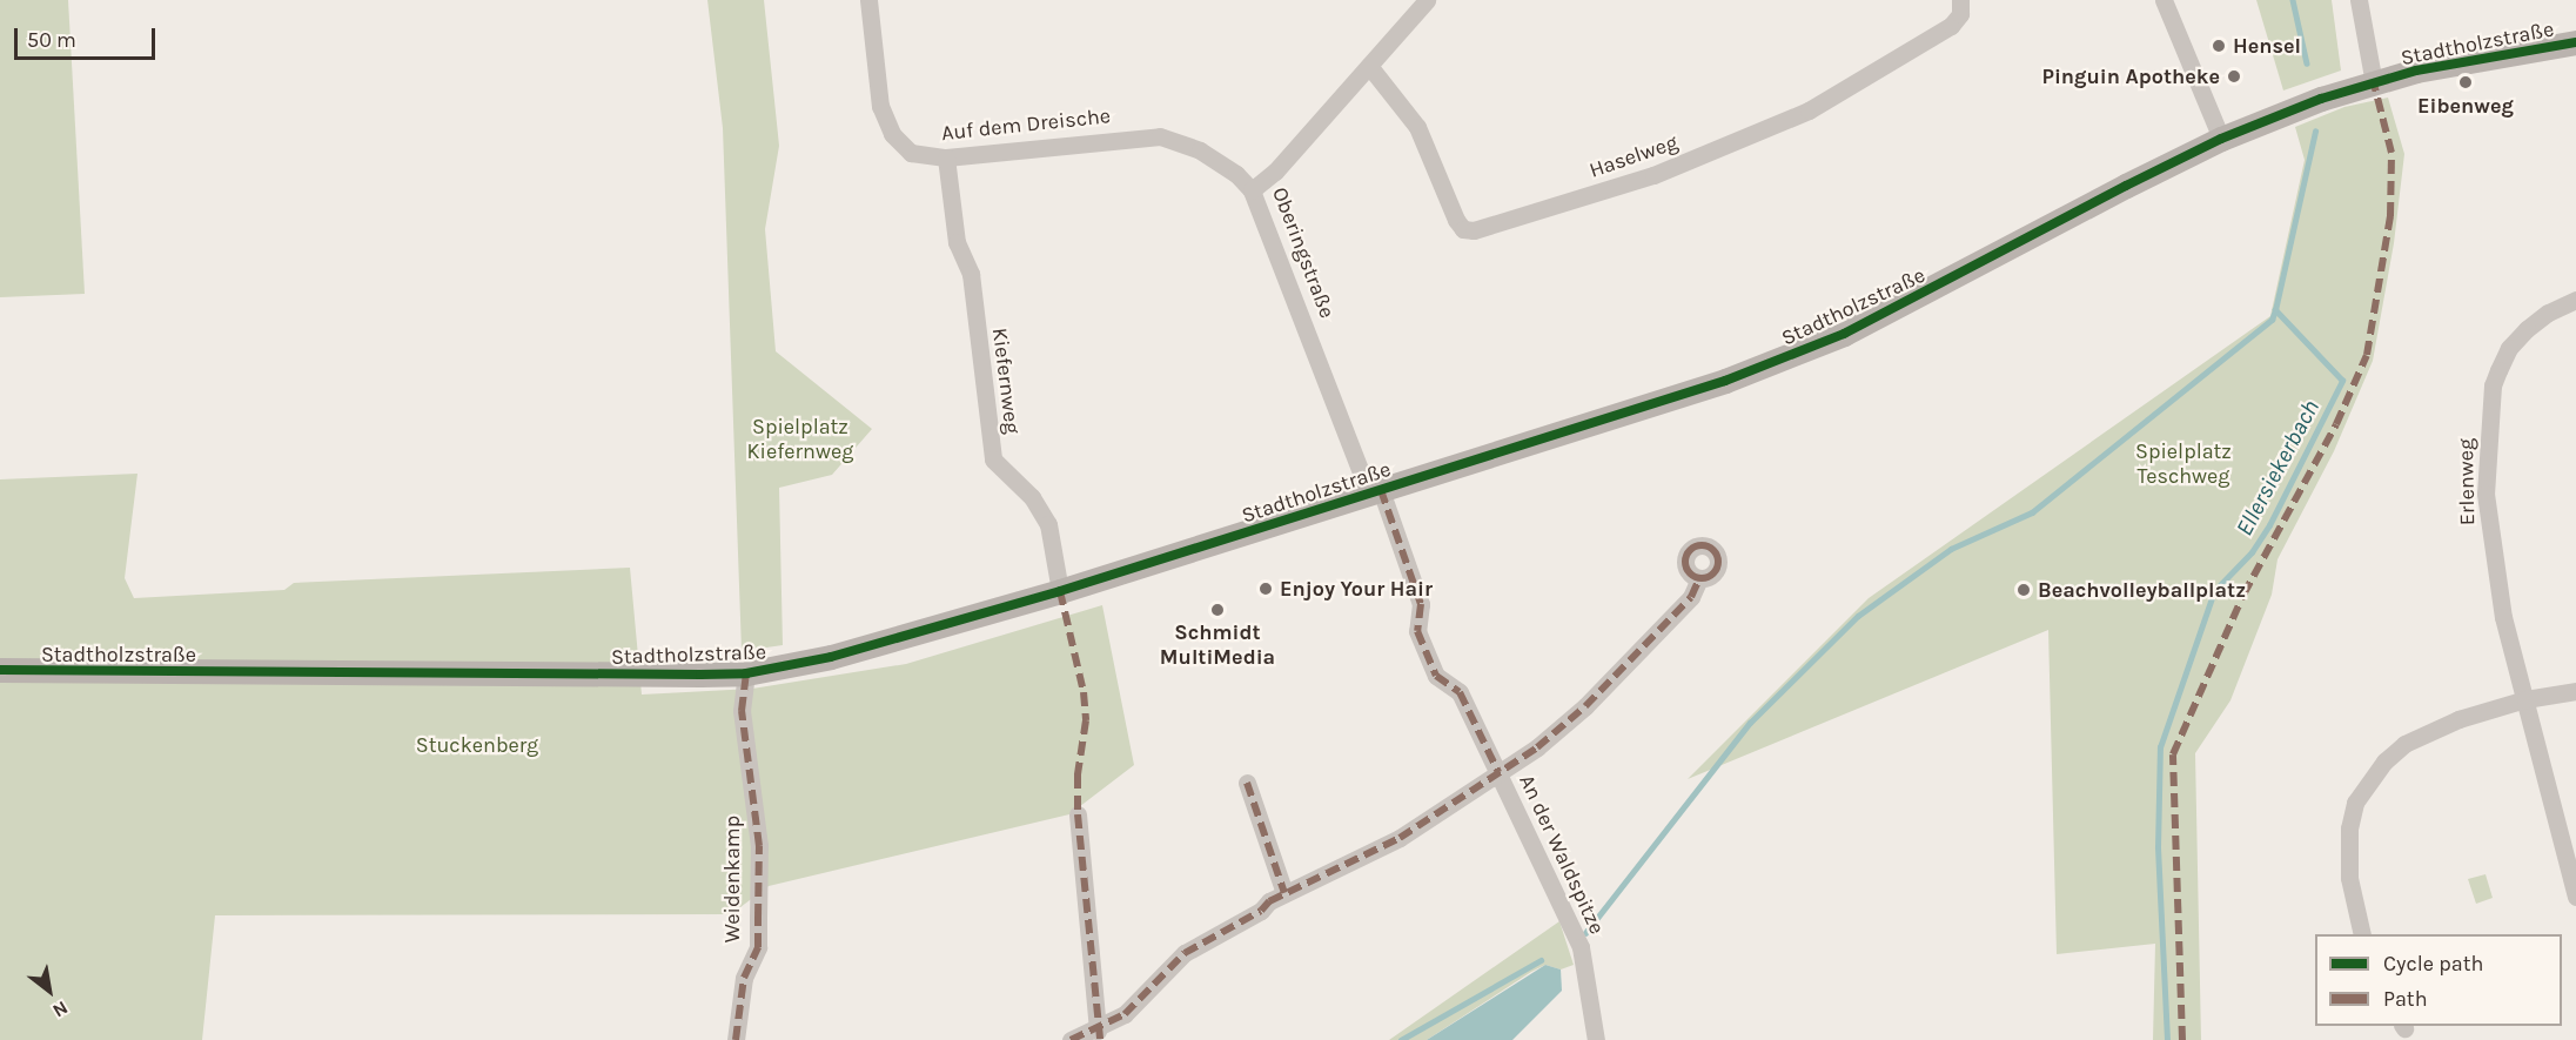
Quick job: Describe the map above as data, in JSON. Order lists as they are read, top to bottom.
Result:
{
  "streets": {
    "street": [
      "Stadtholzstraße",
      "Auf dem Dreische",
      "Haselweg",
      "Oberingstraße",
      "Kiefernweg",
      "Erlenweg",
      "An der Waldspitze",
      "Weidenkamp"
    ]
  },
  "crossings": [
    ["Stadtholzstraße", "Oberingstraße"],
    ["Stadtholzstraße", "Kiefernweg"],
    ["Stadtholzstraße", "An der Waldspitze"],
    ["Stadtholzstraße", "Weidenkamp"],
    ["Auf dem Dreische", "Oberingstraße"],
    ["Auf dem Dreische", "Kiefernweg"],
    ["Haselweg", "Oberingstraße"],
    ["Oberingstraße", "An der Waldspitze"]
  ],
  "water": ["Ellersiekerbach"],
  "parks": ["Spielplatz Kiefernweg", "Spielplatz Teschweg", "Stuckenberg"],
  "places": [
    "Hensel",
    "Pinguin Apotheke",
    "Eibenweg",
    "Enjoy Your Hair",
    "Beachvolleyballplatz",
    "Schmidt MultiMedia"
  ],
  "legend": ["Cycle path", "Path"],
  "scale_bar": "50 m",
  "north": "bottom right"
}
